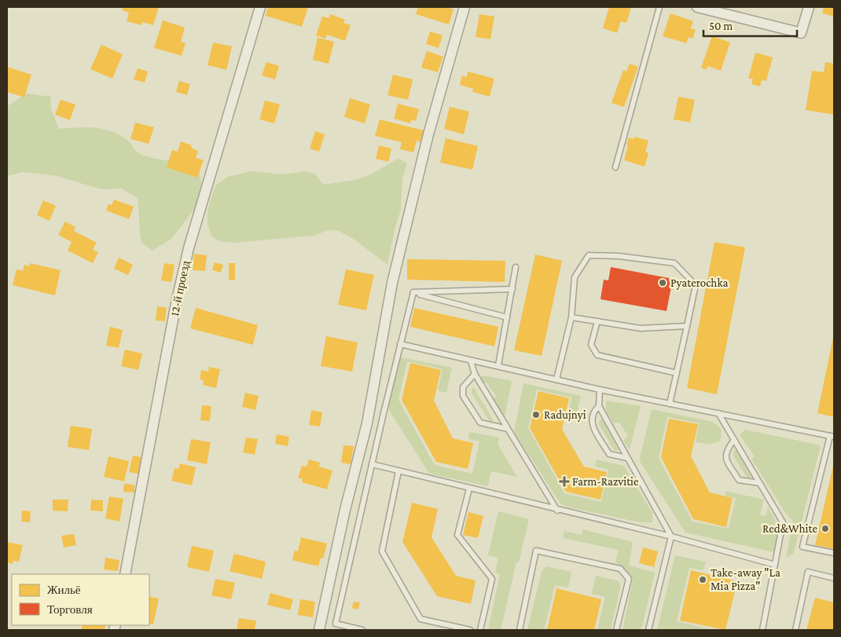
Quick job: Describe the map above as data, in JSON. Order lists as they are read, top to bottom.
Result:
{
  "streets": {
    "street": ["12-й проезд"]
  },
  "places": {
    "other": [
      "Pyaterochka",
      "Radujnyi",
      "Red&White",
      "Take-away \"La Mia Pizza\""
    ],
    "health": ["Farm-Razvitie"]
  },
  "legend": ["Жильё", "Торговля"],
  "scale_bar": "50 m"
}
